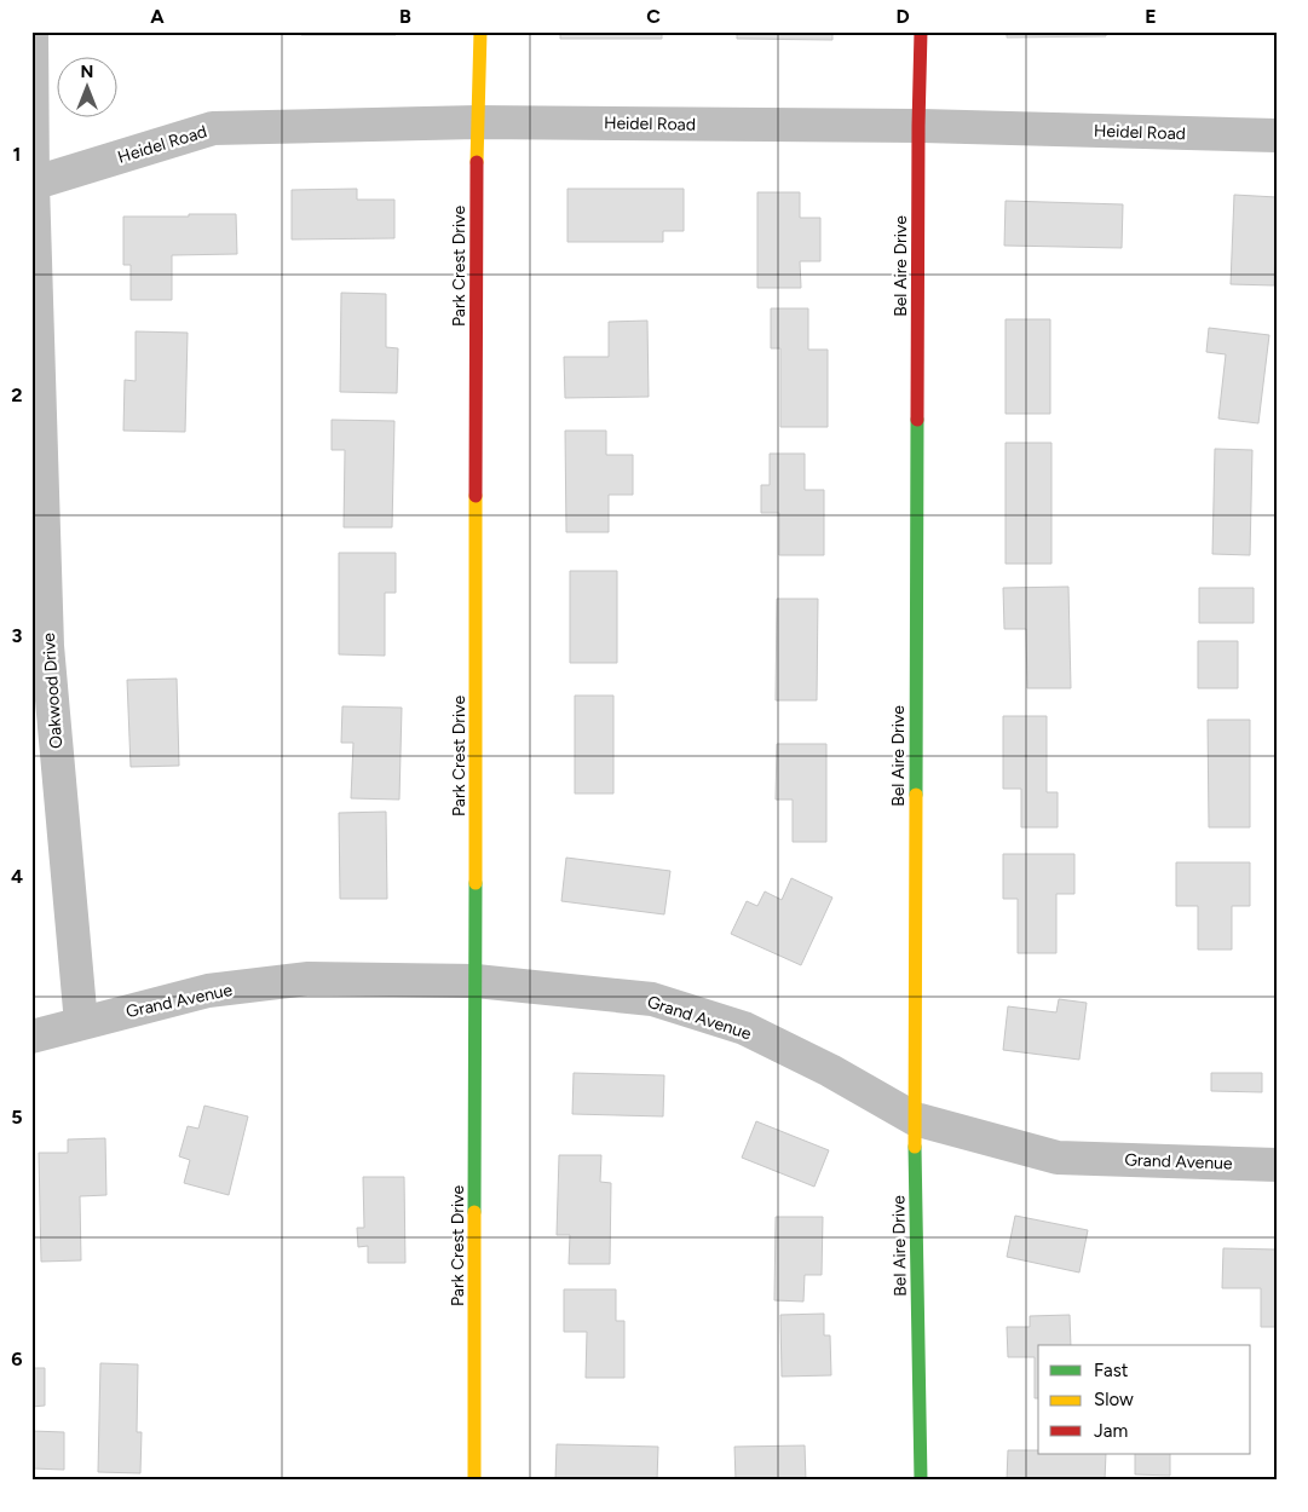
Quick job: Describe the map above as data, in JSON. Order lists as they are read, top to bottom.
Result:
{
  "streets": {
    "street": [
      "Heidel Road",
      "Park Crest Drive",
      "Bel Aire Drive",
      "Oakwood Drive",
      "Grand Avenue"
    ]
  },
  "crossings": [
    ["Heidel Road", "Park Crest Drive"],
    ["Heidel Road", "Bel Aire Drive"],
    ["Heidel Road", "Oakwood Drive"],
    ["Park Crest Drive", "Grand Avenue"],
    ["Bel Aire Drive", "Grand Avenue"],
    ["Oakwood Drive", "Grand Avenue"]
  ],
  "legend": ["Fast", "Slow", "Jam"],
  "north": "top",
  "grid": {
    "columns": [
      "A",
      "B",
      "C",
      "D",
      "E"
    ],
    "rows": [
      "1",
      "2",
      "3",
      "4",
      "5",
      "6"
    ]
  }
}
